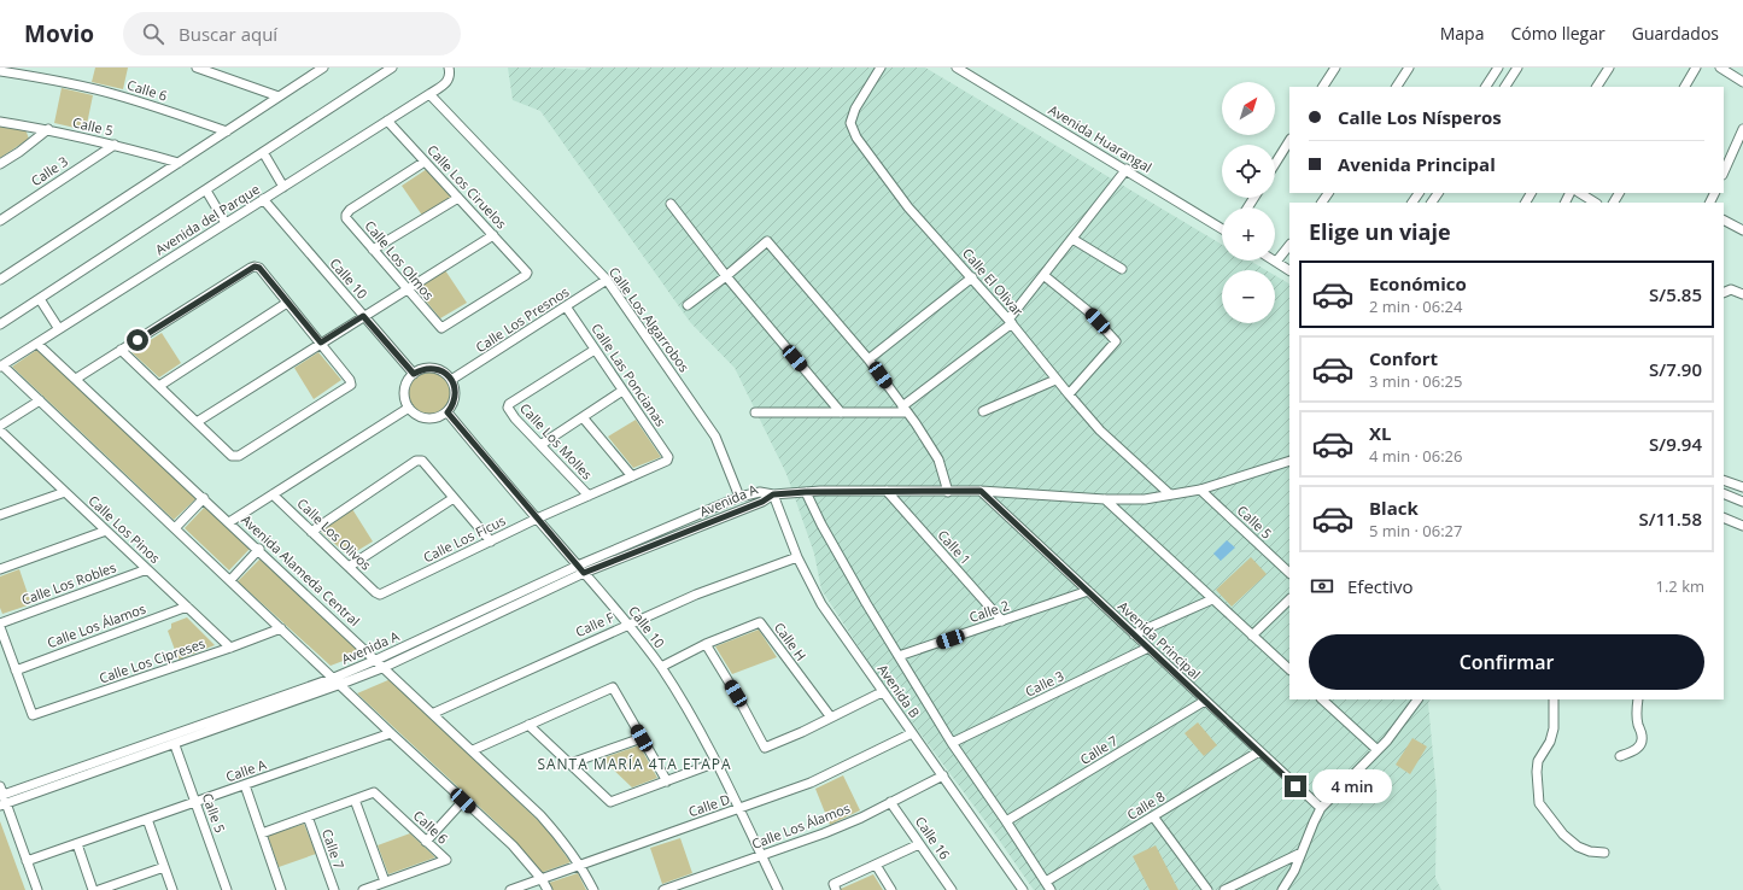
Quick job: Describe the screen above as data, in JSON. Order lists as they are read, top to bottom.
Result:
{
  "streets": {
    "street": [
      "Calle 6",
      "Calle 5",
      "Avenida Huarangal",
      "Calle 3",
      "Calle Los Ciruelos",
      "Avenida del Parque",
      "Calle Los Olmos",
      "Calle 10",
      "Calle El Olivar",
      "Calle Los Presnos",
      "Calle Los Algarrobos",
      "Calle Las Poncianas",
      "Calle Los Molles",
      "Avenida A",
      "Calle Los Pinos",
      "Calle Los Olivos",
      "Calle Los Ficus",
      "Calle 1",
      "Avenida Alameda Central",
      "Calle Los Robles",
      "Calle 2",
      "Calle F",
      "Calle Los Álamos",
      "Avenida Principal",
      "Calle H",
      "Calle Los Cipreses",
      "Avenida B",
      "Calle 7",
      "Calle A",
      "Calle D",
      "Calle 8",
      "Calle 16"
    ]
  },
  "crossings": [
    ["Calle 5", "Calle 3"],
    ["Calle 5", "Avenida A"],
    ["Calle 5", "Calle A"],
    ["Calle 3", "Avenida Principal"],
    ["Calle 3", "Avenida B"],
    ["Calle Los Ciruelos", "Avenida del Parque"],
    ["Calle Los Ciruelos", "Calle Los Olmos"],
    ["Avenida del Parque", "Calle 10"],
    ["Avenida del Parque", "Calle Los Algarrobos"],
    ["Avenida del Parque", "Avenida Alameda Central"],
    ["Calle 10", "Calle Los Presnos"],
    ["Calle 10", "Avenida A"],
    ["Calle 10", "Calle Los Ficus"],
    ["Calle 10", "Calle F"],
    ["Calle 10", "Calle Los Álamos"],
    ["Calle 10", "Calle H"],
    ["Calle 10", "Calle D"],
    ["Calle Los Presnos", "Calle Los Algarrobos"],
    ["Calle Los Presnos", "Calle Las Poncianas"],
    ["Calle Los Algarrobos", "Avenida A"],
    ["Calle Las Poncianas", "Calle Los Molles"],
    ["Calle Las Poncianas", "Calle Los Ficus"],
    ["Calle Los Molles", "Calle Los Ficus"],
    ["Avenida A", "Avenida Alameda Central"],
    ["Avenida A", "Avenida B"],
    ["Calle Los Pinos", "Calle Los Robles"],
    ["Calle Los Pinos", "Calle Los Álamos"],
    ["Calle Los Pinos", "Calle Los Cipreses"],
    ["Calle Los Olivos", "Calle Los Ficus"],
    ["Calle 1", "Calle 2"],
    ["Avenida Alameda Central", "Calle F"],
    ["Avenida Alameda Central", "Calle D"],
    ["Calle 2", "Avenida Principal"],
    ["Calle 2", "Avenida B"],
    ["Calle F", "Avenida B"],
    ["Calle Los Álamos", "Calle Los Cipreses"],
    ["Calle Los Álamos", "Avenida B"],
    ["Calle Los Álamos", "Calle 16"],
    ["Avenida Principal", "Calle 7"],
    ["Avenida Principal", "Calle 8"],
    ["Avenida B", "Calle 7"],
    ["Avenida B", "Calle D"],
    ["Avenida B", "Calle 8"]
  ],
  "districts": ["SANTA MARÍA 4TA ETAPA"],
  "north": "top right",
  "page": {
    "header": "Movio",
    "search": "Buscar aquí",
    "nav": ["Mapa", "Cómo llegar", "Guardados"],
    "map_buttons": ["+", "−"],
    "banner": ["Calle Los Nísperos", "Avenida Principal"],
    "heading": "Elige un viaje",
    "list": [
      {
        "name": "Económico",
        "note": "2 min · 06:24",
        "value": "S/5.85"
      },
      {
        "name": "Confort",
        "note": "3 min · 06:25",
        "value": "S/7.90"
      },
      {
        "name": "XL",
        "note": "4 min · 06:26",
        "value": "S/9.94"
      },
      {
        "name": "Black",
        "note": "5 min · 06:27",
        "value": "S/11.58"
      }
    ],
    "pay": ["Efectivo", "1.2 km"],
    "buttons": "Confirmar",
    "bubble": "4 min"
  }
}
